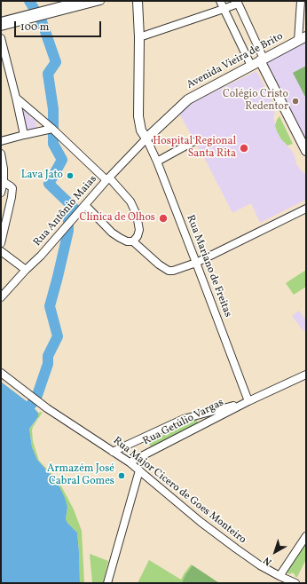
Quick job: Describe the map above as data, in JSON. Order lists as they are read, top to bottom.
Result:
{
  "streets": {
    "main road": ["Avenida Vieira de Brito"],
    "street": [
      "Rua Antônio Maias",
      "Rua Mariano de Freitas",
      "Rua Getúlio Vargas",
      "Rua Major Cicero de Goes Monteiro"
    ]
  },
  "crossings": [
    ["Avenida Vieira de Brito", "Rua Antônio Maias"],
    ["Avenida Vieira de Brito", "Rua Mariano de Freitas"],
    ["Rua Antônio Maias", "Rua Mariano de Freitas"],
    ["Rua Mariano de Freitas", "Rua Getúlio Vargas"],
    ["Rua Getúlio Vargas", "Rua Major Cicero de Goes Monteiro"]
  ],
  "places": [
    "Colégio Cristo Redentor",
    "Hospital Regional Santa Rita",
    "Lava Jato",
    "Clínica de Olhos",
    "Armazém José Cabral Gomes"
  ],
  "scale_bar": "100 m",
  "north": "bottom left"
}
